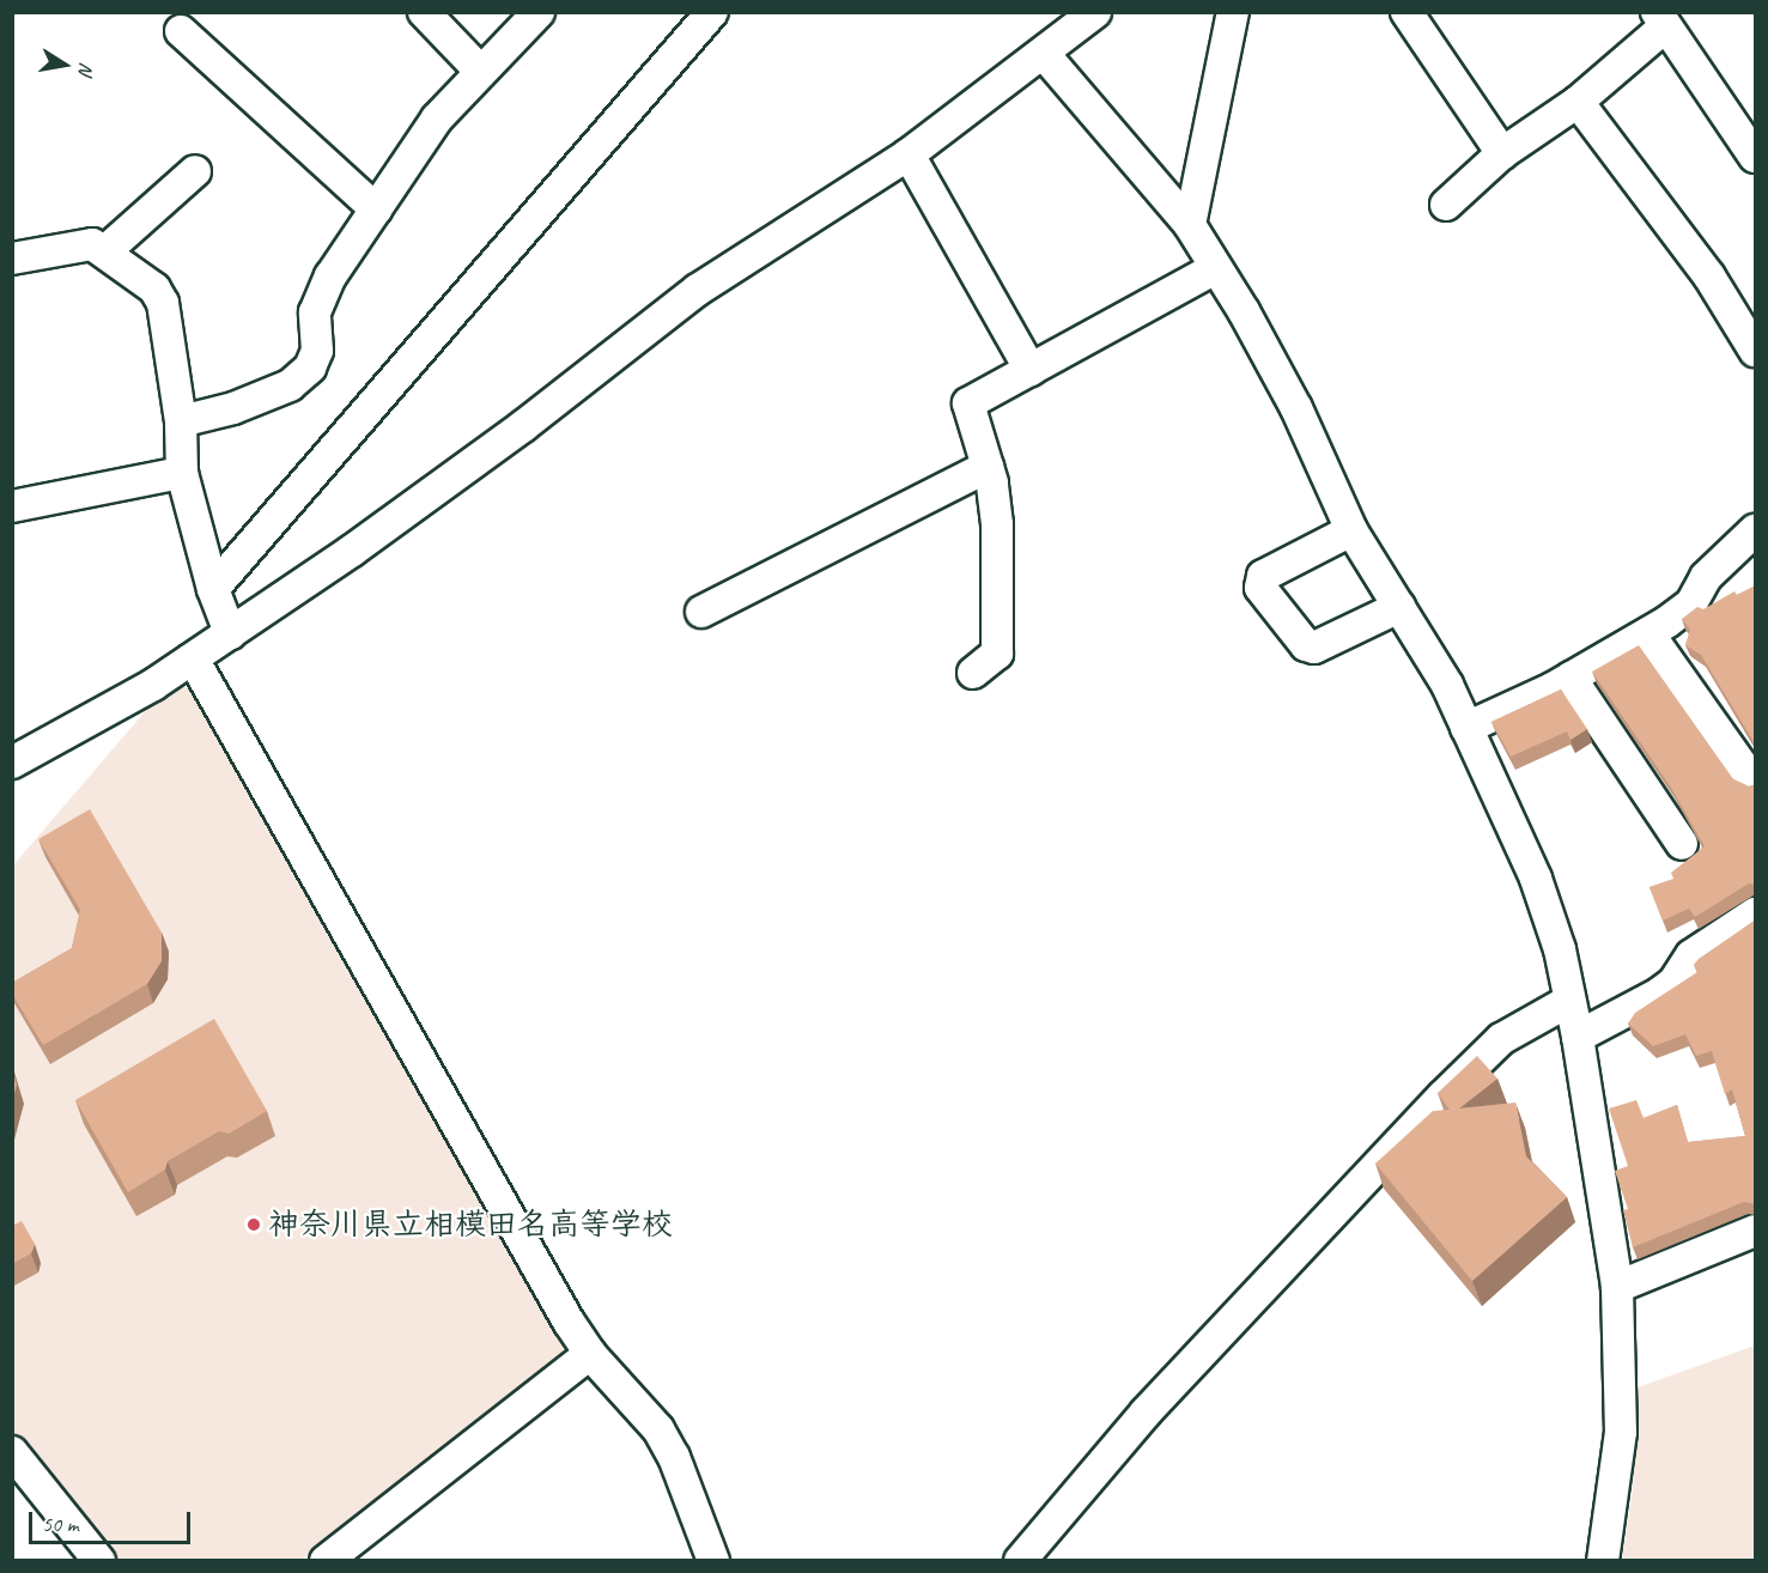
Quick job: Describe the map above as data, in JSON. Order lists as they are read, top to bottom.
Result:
{
  "places": ["神奈川県立相模田名高等学校"],
  "scale_bar": "50 m",
  "north": "right"
}
